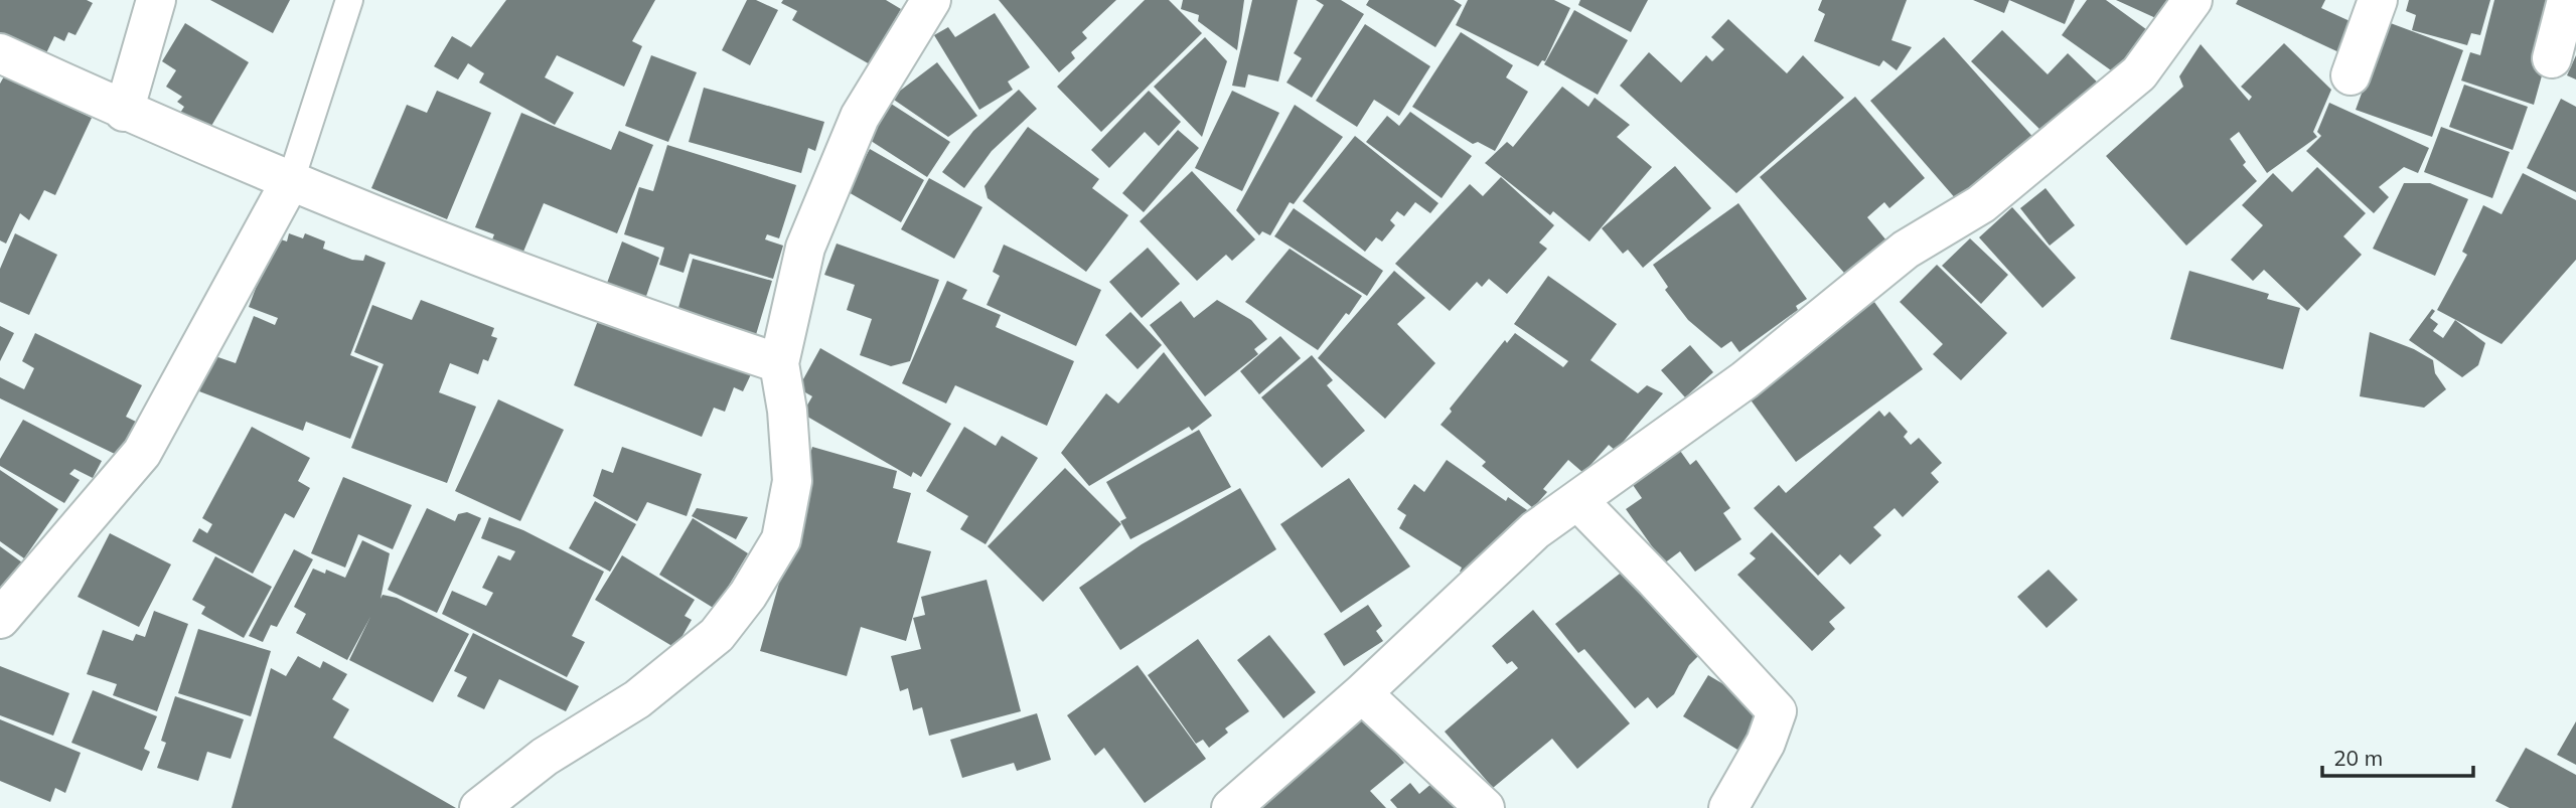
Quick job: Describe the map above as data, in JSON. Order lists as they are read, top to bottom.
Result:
{
  "scale_bar": "20 m"
}
